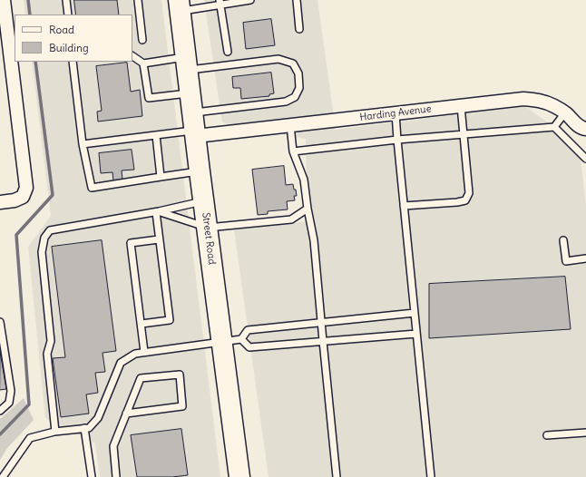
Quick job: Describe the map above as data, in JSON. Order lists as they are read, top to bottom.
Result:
{
  "streets": {
    "main road": ["Street Road"],
    "street": ["Harding Avenue"]
  },
  "crossings": [
    ["Harding Avenue", "Street Road"]
  ],
  "legend": ["Road", "Building"]
}
